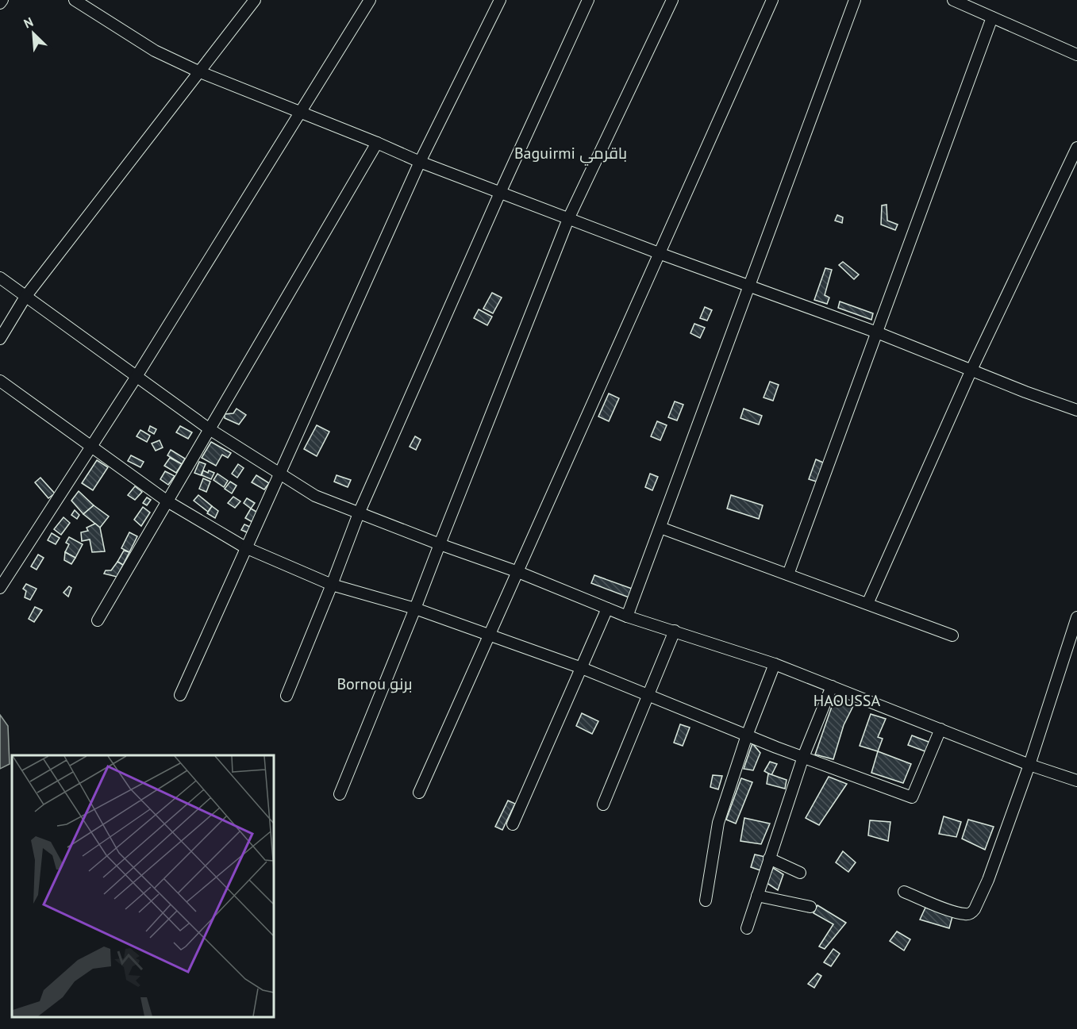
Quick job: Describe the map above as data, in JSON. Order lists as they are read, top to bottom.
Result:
{
  "districts": ["Baguirmi باقرمي", "Bornou برنو", "HAOUSSA"],
  "north": "top left"
}
